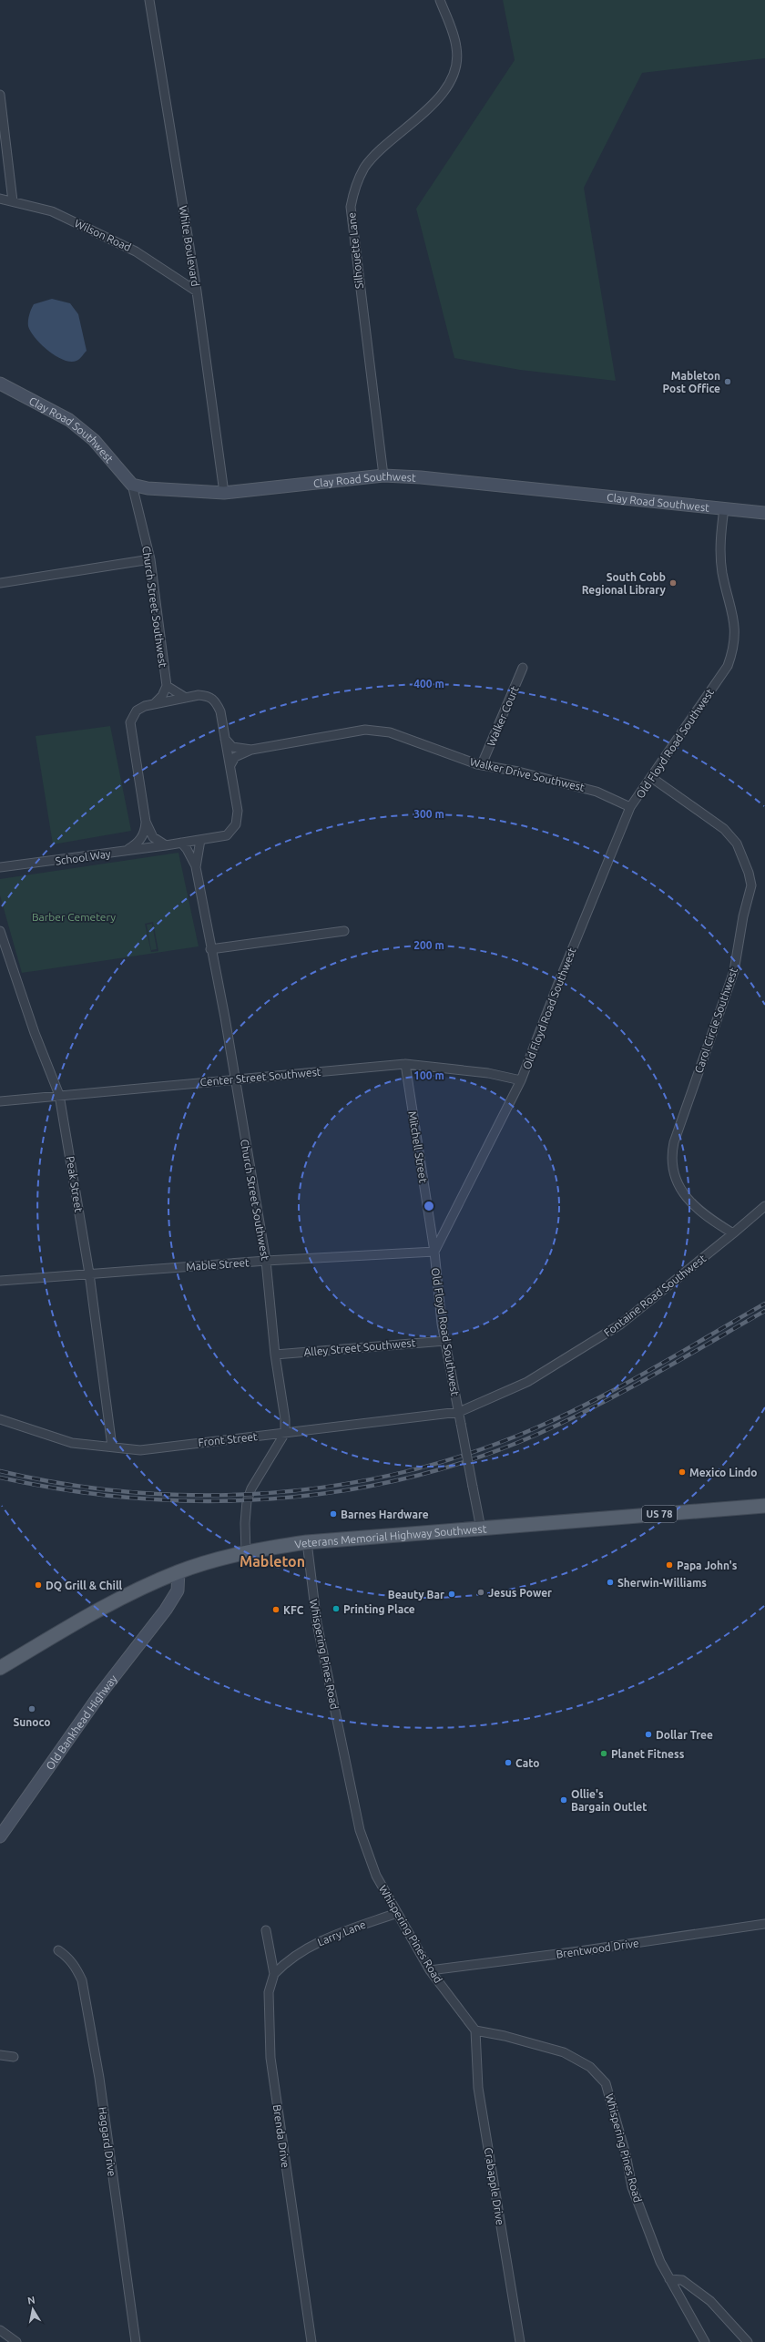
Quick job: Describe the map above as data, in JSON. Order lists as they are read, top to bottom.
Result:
{
  "streets": {
    "main road": ["US 78", "Veterans Memorial Highway Southwest"],
    "street": [
      "Wilson Road",
      "White Boulevard",
      "Silhouette Lane",
      "Clay Road Southwest",
      "Church Street Southwest",
      "Walker Court",
      "Old Floyd Road Southwest",
      "Walker Drive Southwest",
      "School Way",
      "Carol Circle Southwest",
      "Center Street Southwest",
      "Mitchell Street",
      "Peak Street",
      "Mable Street",
      "Fontaine Road Southwest",
      "Alley Street Southwest",
      "Front Street",
      "Whispering Pines Road",
      "Old Bankhead Highway",
      "Larry Lane",
      "Brentwood Drive",
      "Brenda Drive",
      "Haggard Drive",
      "Crabapple Drive"
    ]
  },
  "crossings": [
    ["Wilson Road", "White Boulevard"],
    ["White Boulevard", "Clay Road Southwest"],
    ["Silhouette Lane", "Clay Road Southwest"],
    ["Clay Road Southwest", "Church Street Southwest"],
    ["Clay Road Southwest", "Old Floyd Road Southwest"],
    ["Church Street Southwest", "Center Street Southwest"],
    ["Church Street Southwest", "Mable Street"],
    ["Church Street Southwest", "Alley Street Southwest"],
    ["Church Street Southwest", "Front Street"],
    ["Walker Court", "Walker Drive Southwest"],
    ["Old Floyd Road Southwest", "Walker Drive Southwest"],
    ["Old Floyd Road Southwest", "Carol Circle Southwest"],
    ["Old Floyd Road Southwest", "Center Street Southwest"],
    ["Old Floyd Road Southwest", "Mitchell Street"],
    ["Old Floyd Road Southwest", "Mable Street"],
    ["Old Floyd Road Southwest", "Fontaine Road Southwest"],
    ["Old Floyd Road Southwest", "Alley Street Southwest"],
    ["Old Floyd Road Southwest", "Front Street"],
    ["Old Floyd Road Southwest", "Veterans Memorial Highway Southwest"],
    ["Carol Circle Southwest", "Fontaine Road Southwest"],
    ["Center Street Southwest", "Mitchell Street"],
    ["Center Street Southwest", "Peak Street"],
    ["Mitchell Street", "Mable Street"],
    ["Peak Street", "Mable Street"],
    ["Peak Street", "Front Street"],
    ["Fontaine Road Southwest", "Front Street"],
    ["Veterans Memorial Highway Southwest", "Whispering Pines Road"],
    ["Veterans Memorial Highway Southwest", "Old Bankhead Highway"],
    ["Whispering Pines Road", "Larry Lane"],
    ["Whispering Pines Road", "Brentwood Drive"],
    ["Whispering Pines Road", "Crabapple Drive"],
    ["Larry Lane", "Brenda Drive"]
  ],
  "districts": ["Mableton"],
  "parks": ["Barber Cemetery"],
  "places": [
    "Mableton Post Office",
    "South Cobb Regional Library",
    "Mexico Lindo",
    "Barnes Hardware",
    "Papa John's",
    "Sherwin-Williams",
    "DQ Grill & Chill",
    "Jesus Power",
    "Beauty Bar",
    "Printing Place",
    "KFC",
    "Sunoco",
    "Dollar Tree",
    "Planet Fitness",
    "Cato",
    "Ollie's Bargain Outlet"
  ],
  "north": "top",
  "rings": [
    "400 m",
    "300 m",
    "200 m",
    "100 m"
  ]
}
